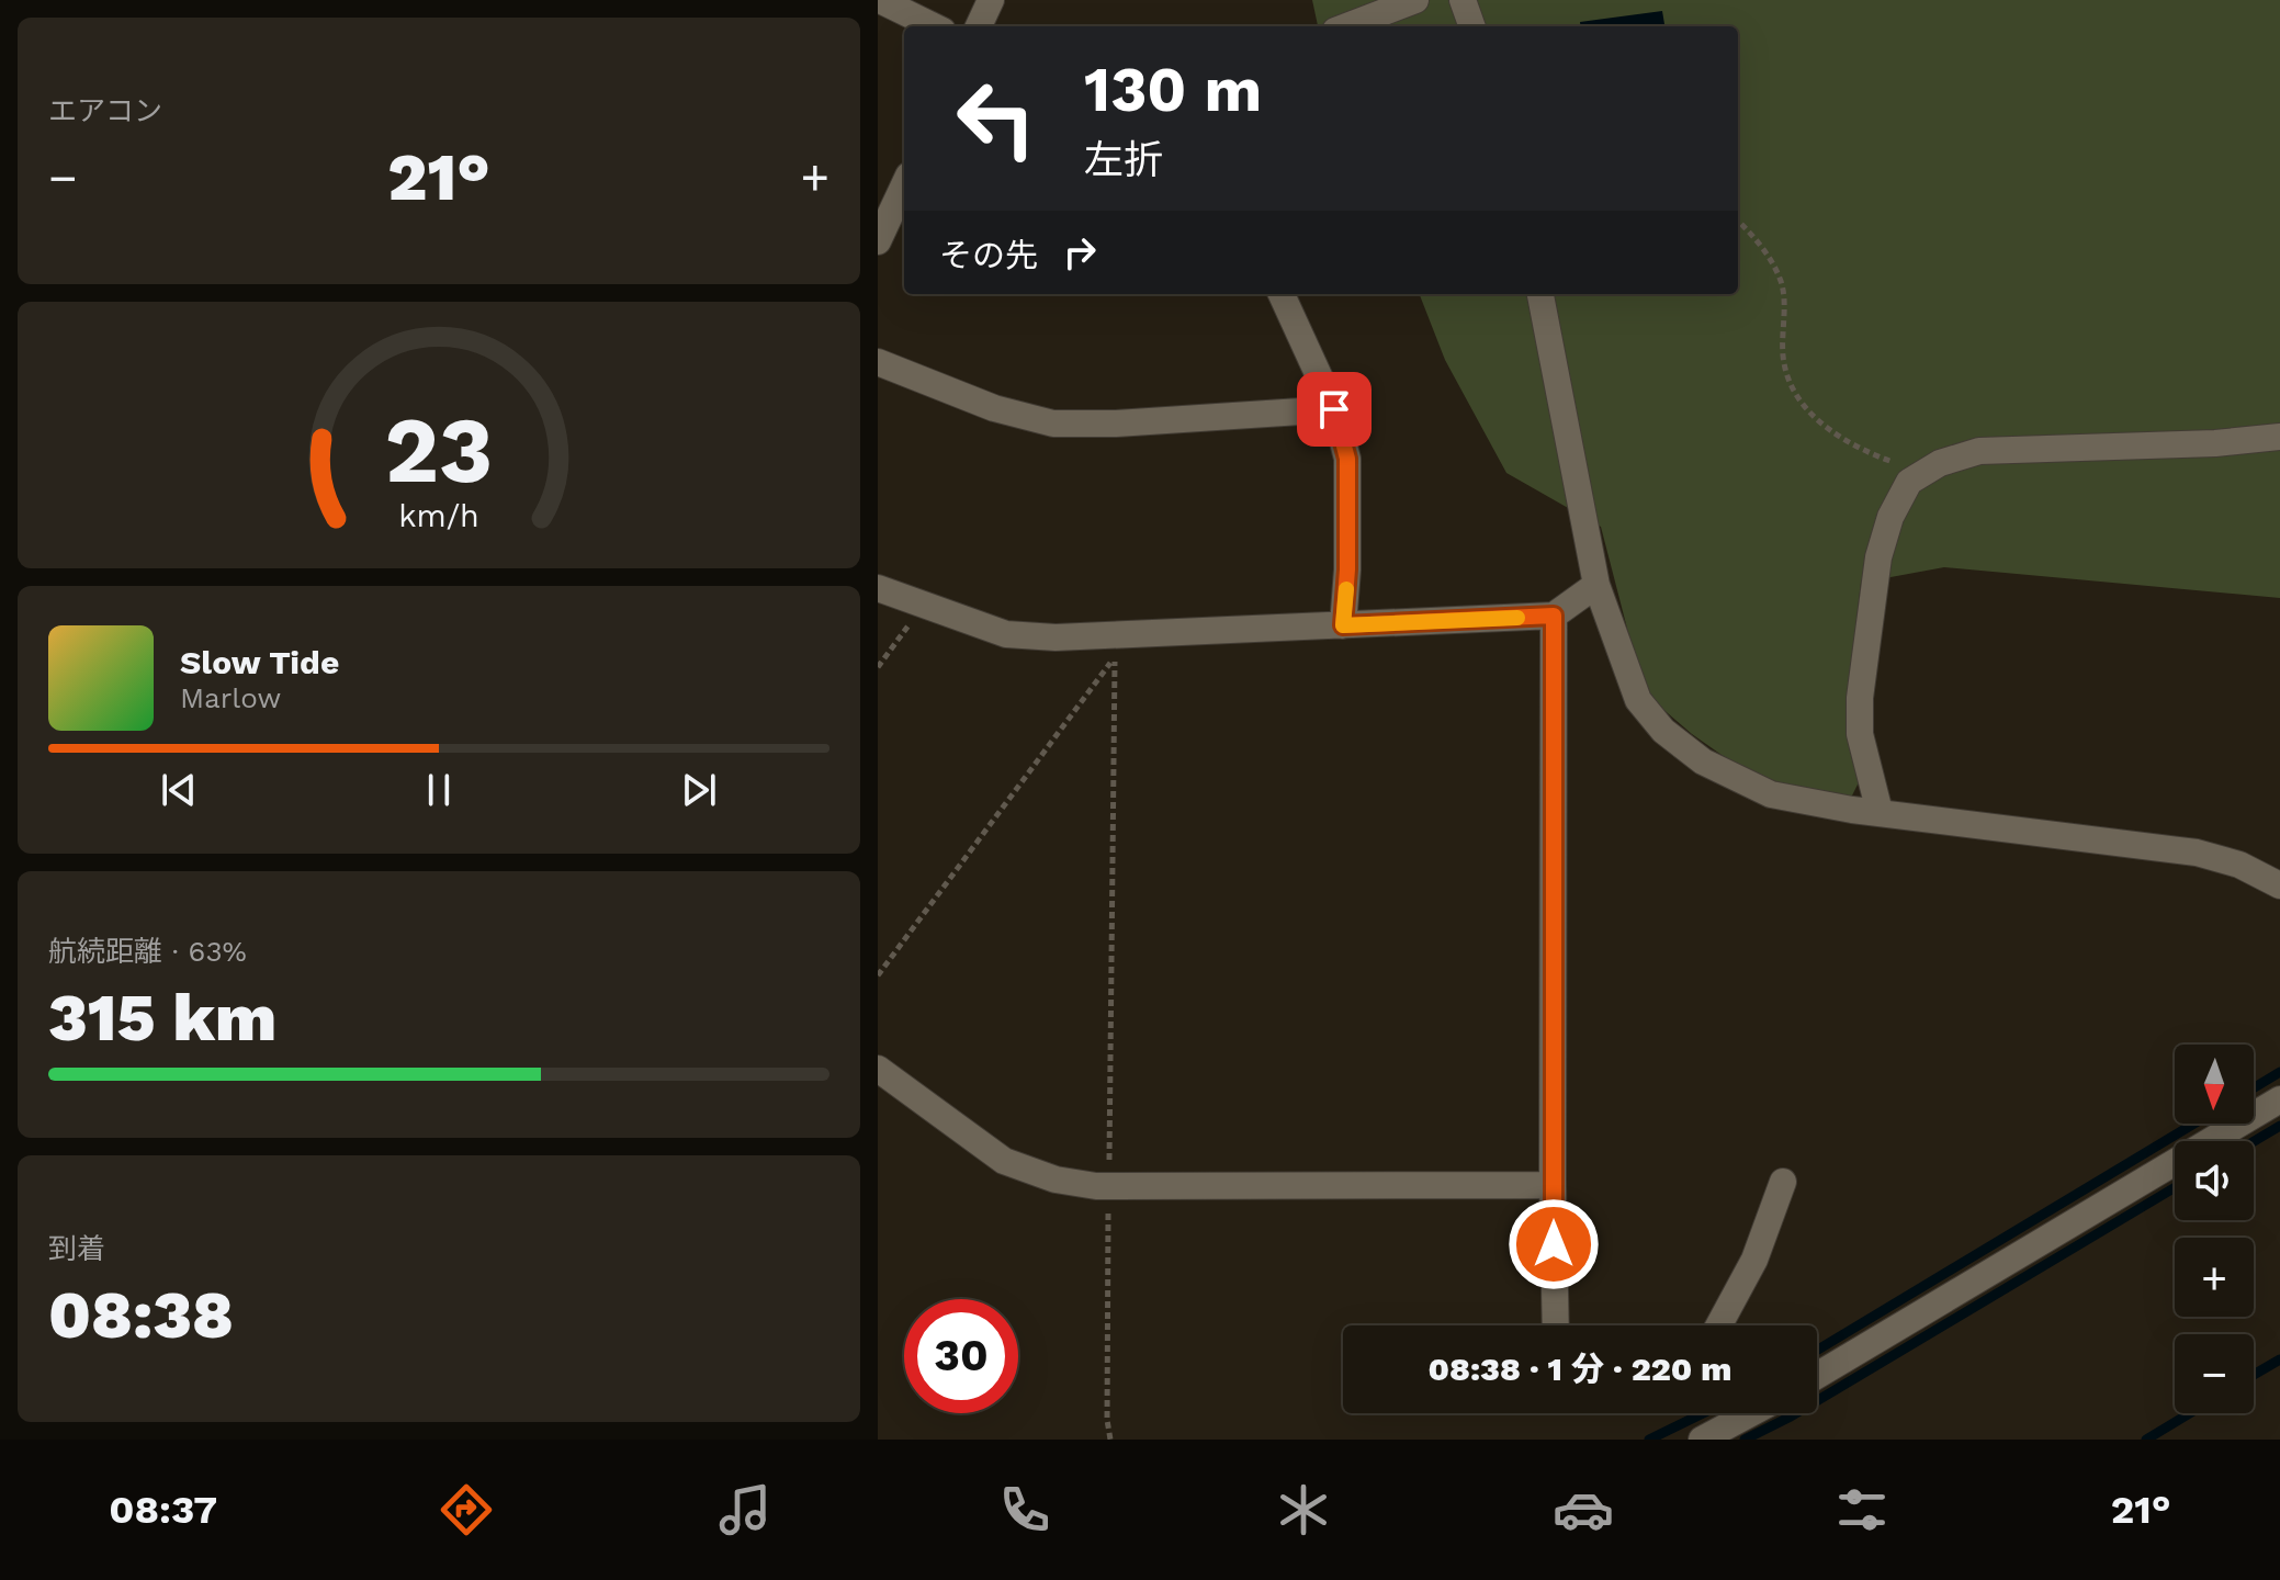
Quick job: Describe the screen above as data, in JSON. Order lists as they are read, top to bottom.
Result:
{
  "north": "bottom",
  "page": {
    "tile": [
      "エアコン",
      ["航続距離 · 63%", "315 km"],
      ["到着", "08:38"]
    ],
    "turn": ["130 m", "左折"],
    "heat": ["−", "21°", "+"],
    "then": "その先",
    "song": ["Slow Tide", "Marlow"],
    "map_buttons": ["+", "−"],
    "limit": "30",
    "trip": "08:38 · 1 分 · 220 m",
    "tabs": ["08:37", "21°"],
    "gauge": ["23", "km/h"]
  }
}
